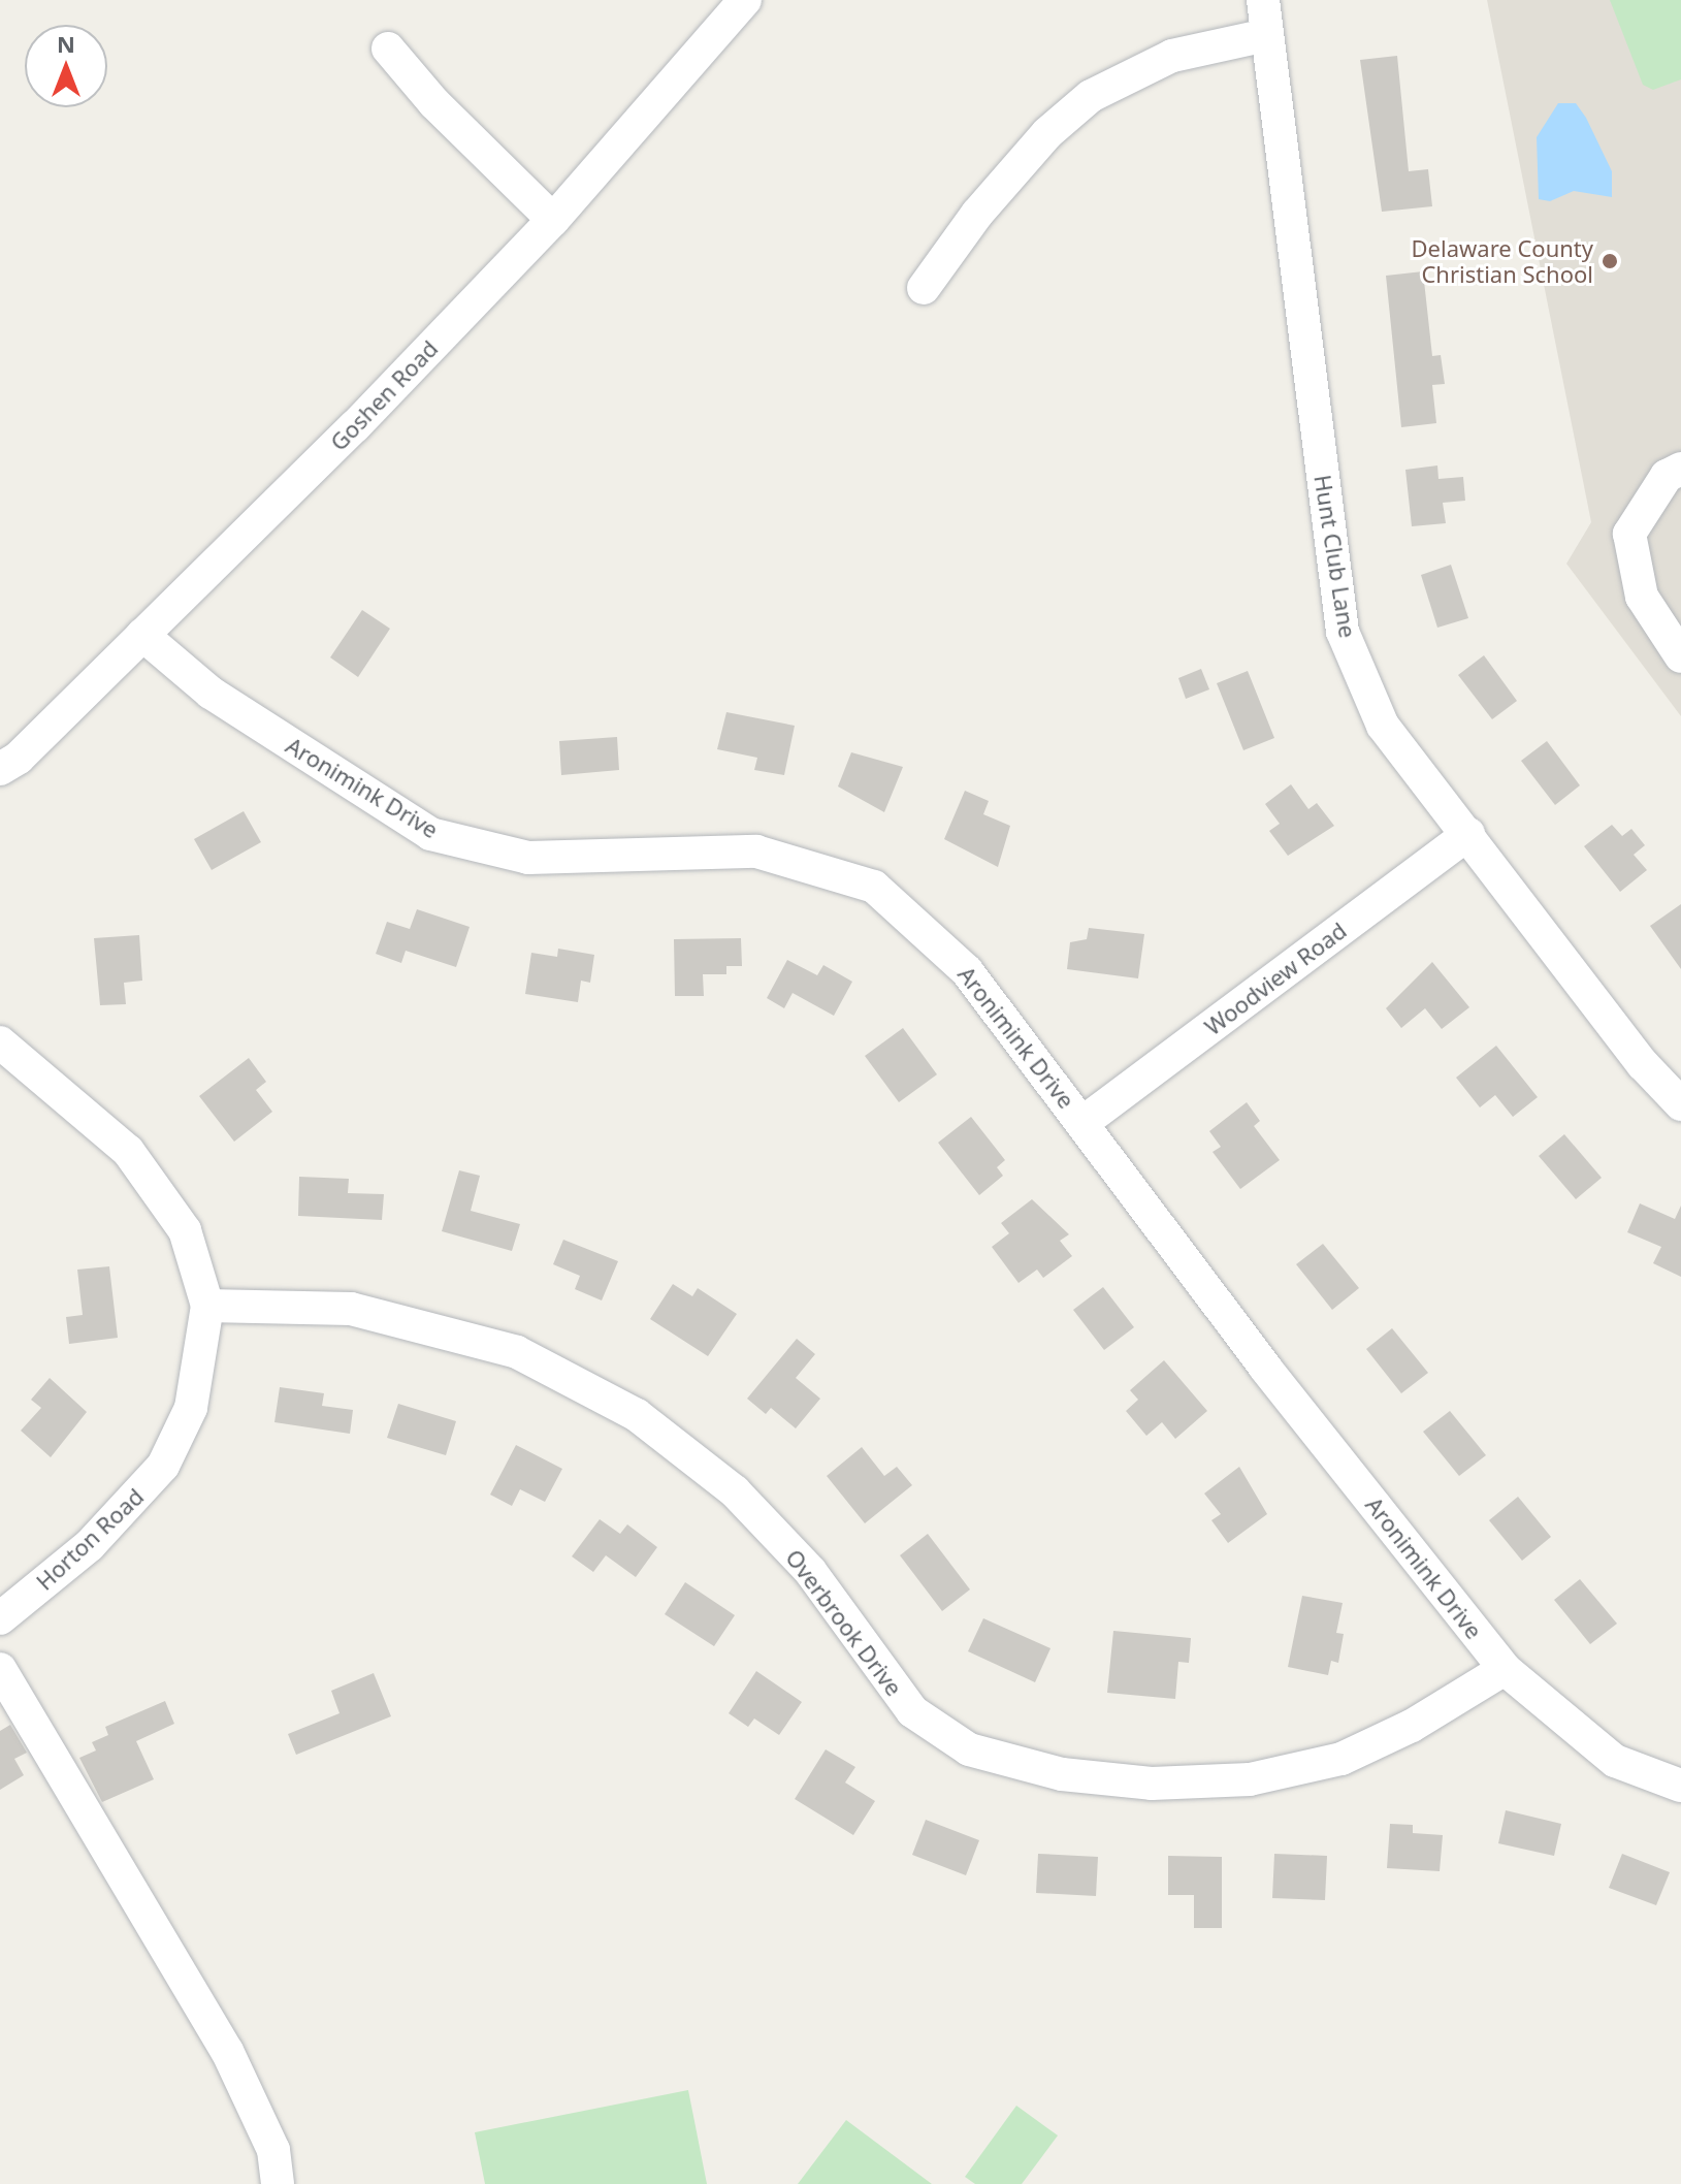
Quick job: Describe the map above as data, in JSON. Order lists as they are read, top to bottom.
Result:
{
  "streets": {
    "street": [
      "Goshen Road",
      "Hunt Club Lane",
      "Aronimink Drive",
      "Woodview Road",
      "Horton Road",
      "Overbrook Drive"
    ]
  },
  "crossings": [
    ["Goshen Road", "Aronimink Drive"],
    ["Hunt Club Lane", "Woodview Road"],
    ["Aronimink Drive", "Woodview Road"],
    ["Aronimink Drive", "Overbrook Drive"],
    ["Horton Road", "Overbrook Drive"]
  ],
  "places": ["Delaware County Christian School"],
  "north": "top"
}
